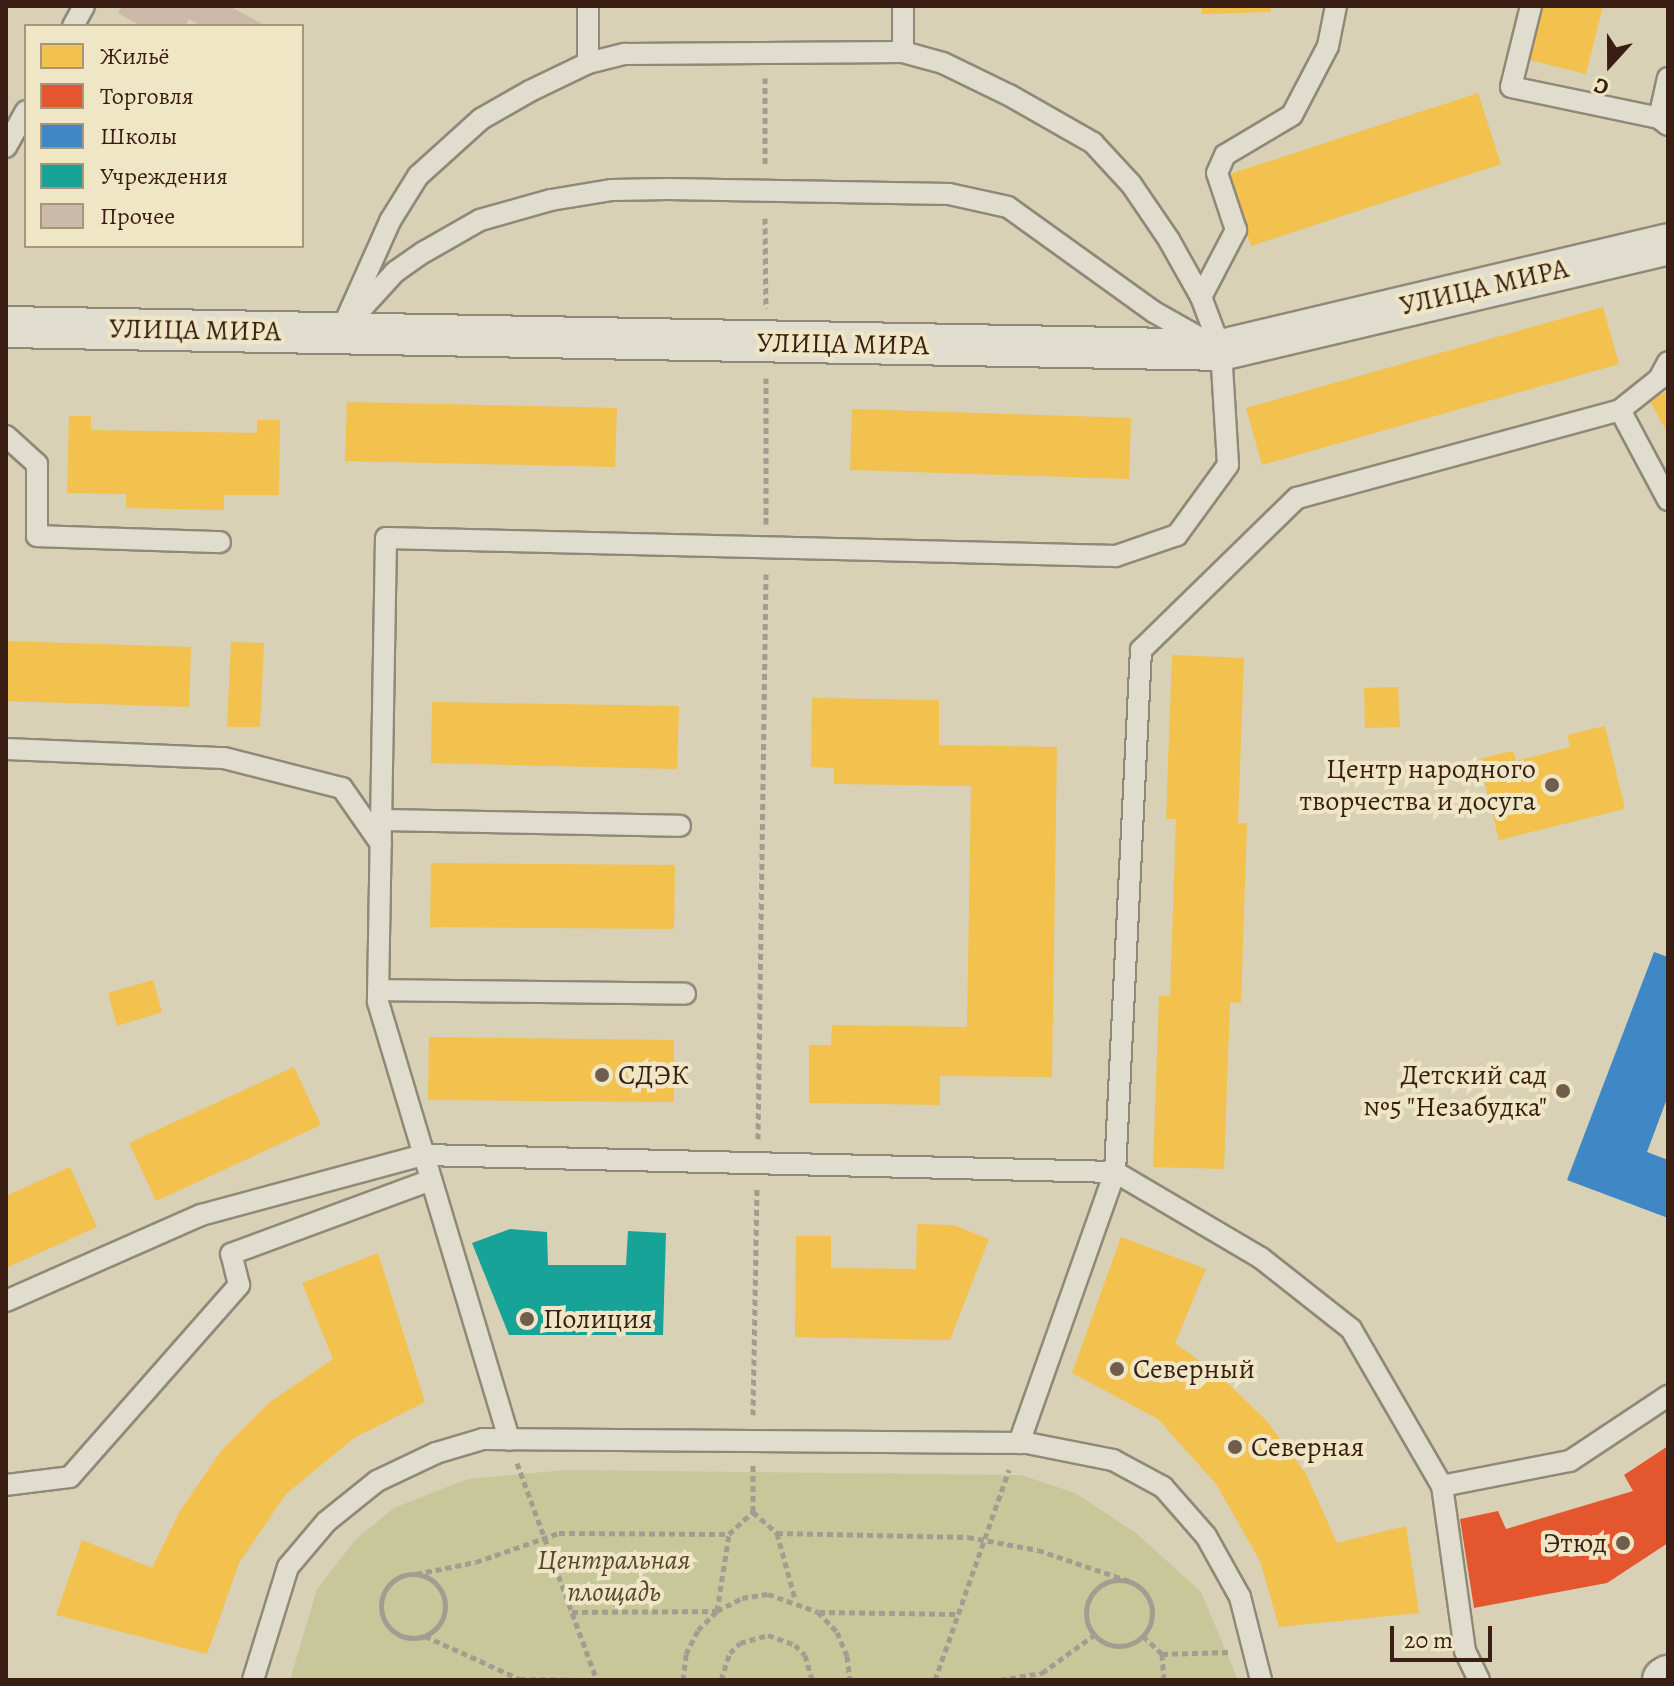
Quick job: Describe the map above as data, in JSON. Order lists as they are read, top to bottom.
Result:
{
  "streets": {
    "street": ["УЛИЦА МИРА"]
  },
  "parks": ["Центральная площадь"],
  "places": [
    "Центр народного творчества и досуга",
    "СДЭК",
    "Детский сад №5 \"Незабудка\"",
    "Полиция",
    "Северный",
    "Северная",
    "Этюд"
  ],
  "legend": [
    "Жильё",
    "Торговля",
    "Школы",
    "Учреждения",
    "Прочее"
  ],
  "scale_bar": "20 m",
  "north": "bottom"
}
